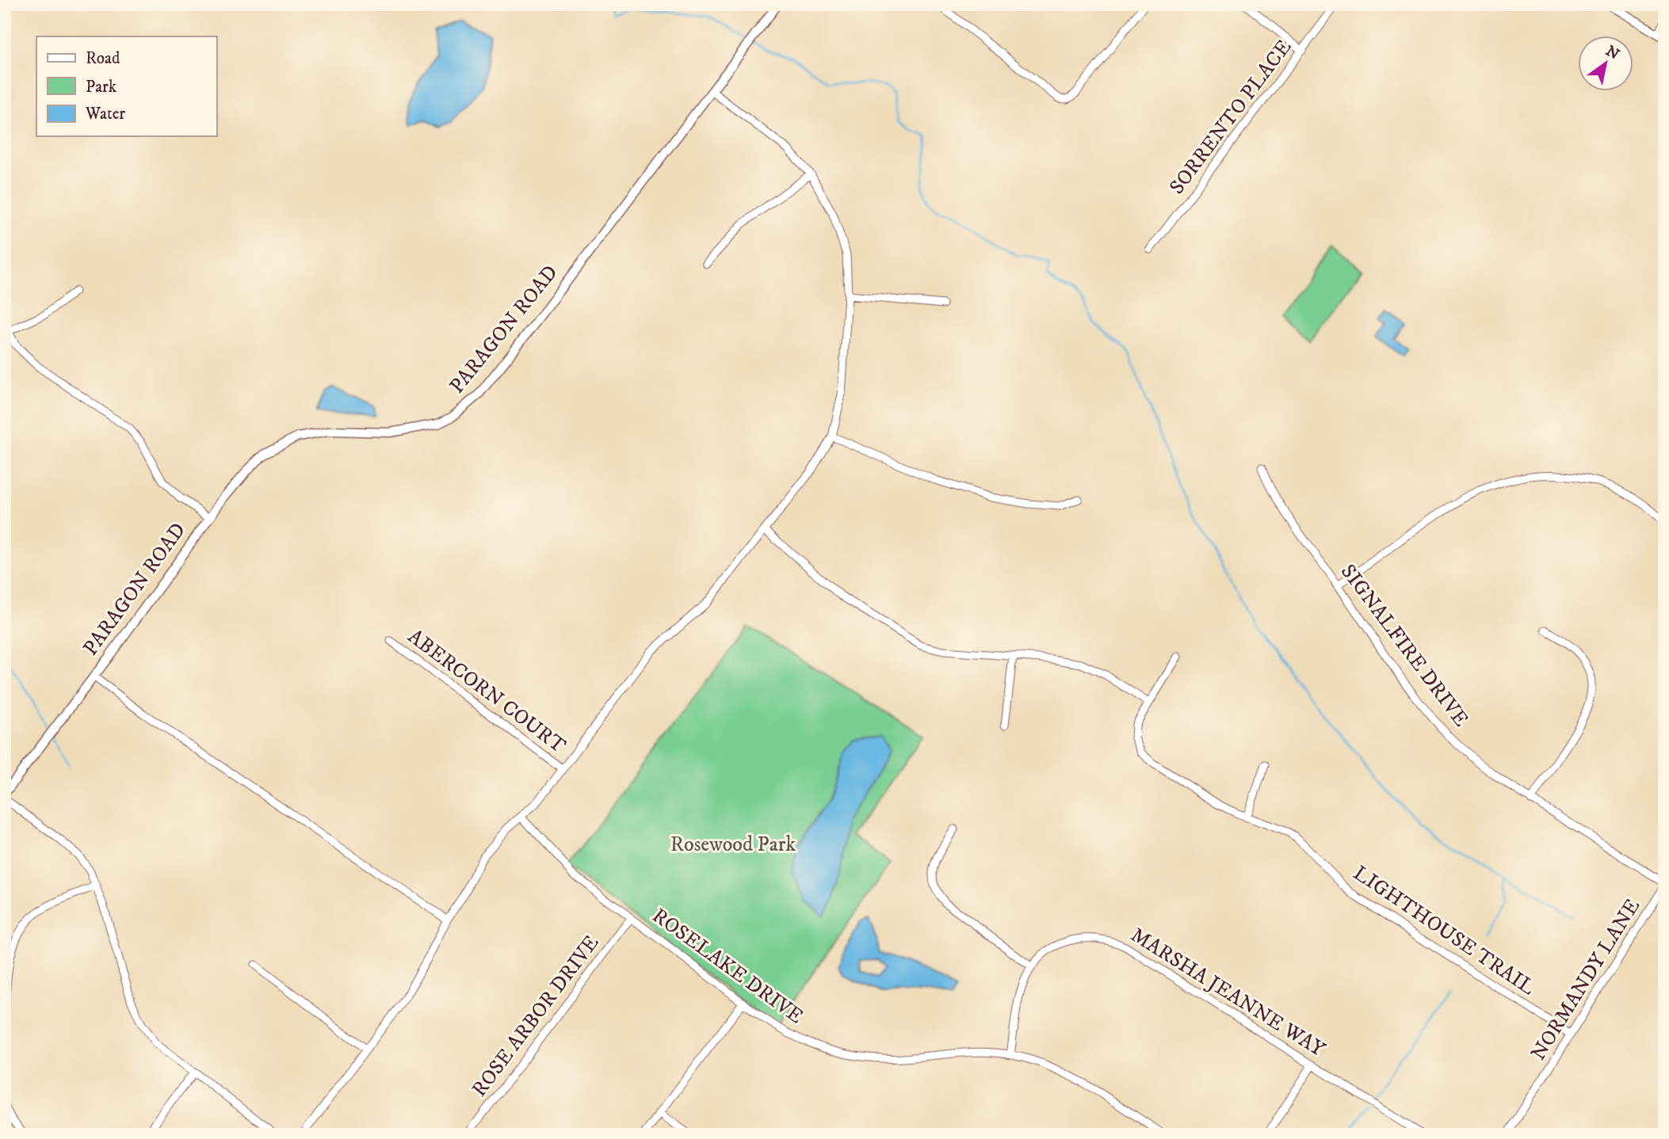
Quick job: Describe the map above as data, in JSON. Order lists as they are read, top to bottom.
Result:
{
  "streets": {
    "street": [
      "SORRENTO PLACE",
      "PARAGON ROAD",
      "SIGNALFIRE DRIVE",
      "ABERCORN COURT",
      "LIGHTHOUSE TRAIL",
      "ROSELAKE DRIVE",
      "NORMANDY LANE",
      "MARSHA JEANNE WAY",
      "ROSE ARBOR DRIVE"
    ]
  },
  "crossings": [
    ["SIGNALFIRE DRIVE", "NORMANDY LANE"],
    ["LIGHTHOUSE TRAIL", "NORMANDY LANE"],
    ["ROSELAKE DRIVE", "MARSHA JEANNE WAY"],
    ["ROSELAKE DRIVE", "ROSE ARBOR DRIVE"]
  ],
  "parks": ["Rosewood Park"],
  "legend": ["Road", "Park", "Water"],
  "north": "top right"
}
